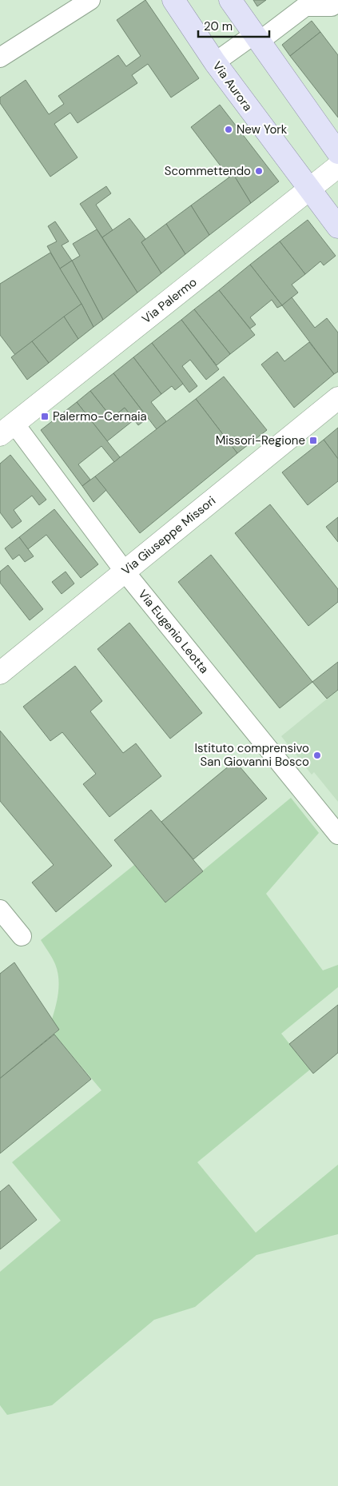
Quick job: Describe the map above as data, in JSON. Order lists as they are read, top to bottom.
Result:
{
  "streets": {
    "main road": ["Via Aurora", "Via Palermo", "Via Giuseppe Missori"],
    "street": ["Via Eugenio Leotta"]
  },
  "crossings": [
    ["Via Aurora", "Via Palermo"],
    ["Via Palermo", "Via Eugenio Leotta"],
    ["Via Giuseppe Missori", "Via Eugenio Leotta"]
  ],
  "places": {
    "other": ["New York", "Scommettendo", "Istituto comprensivo San Giovanni Bosco"],
    "transit": ["Palermo-Cernaia", "Missori-Regione"]
  },
  "scale_bar": "20 m"
}
